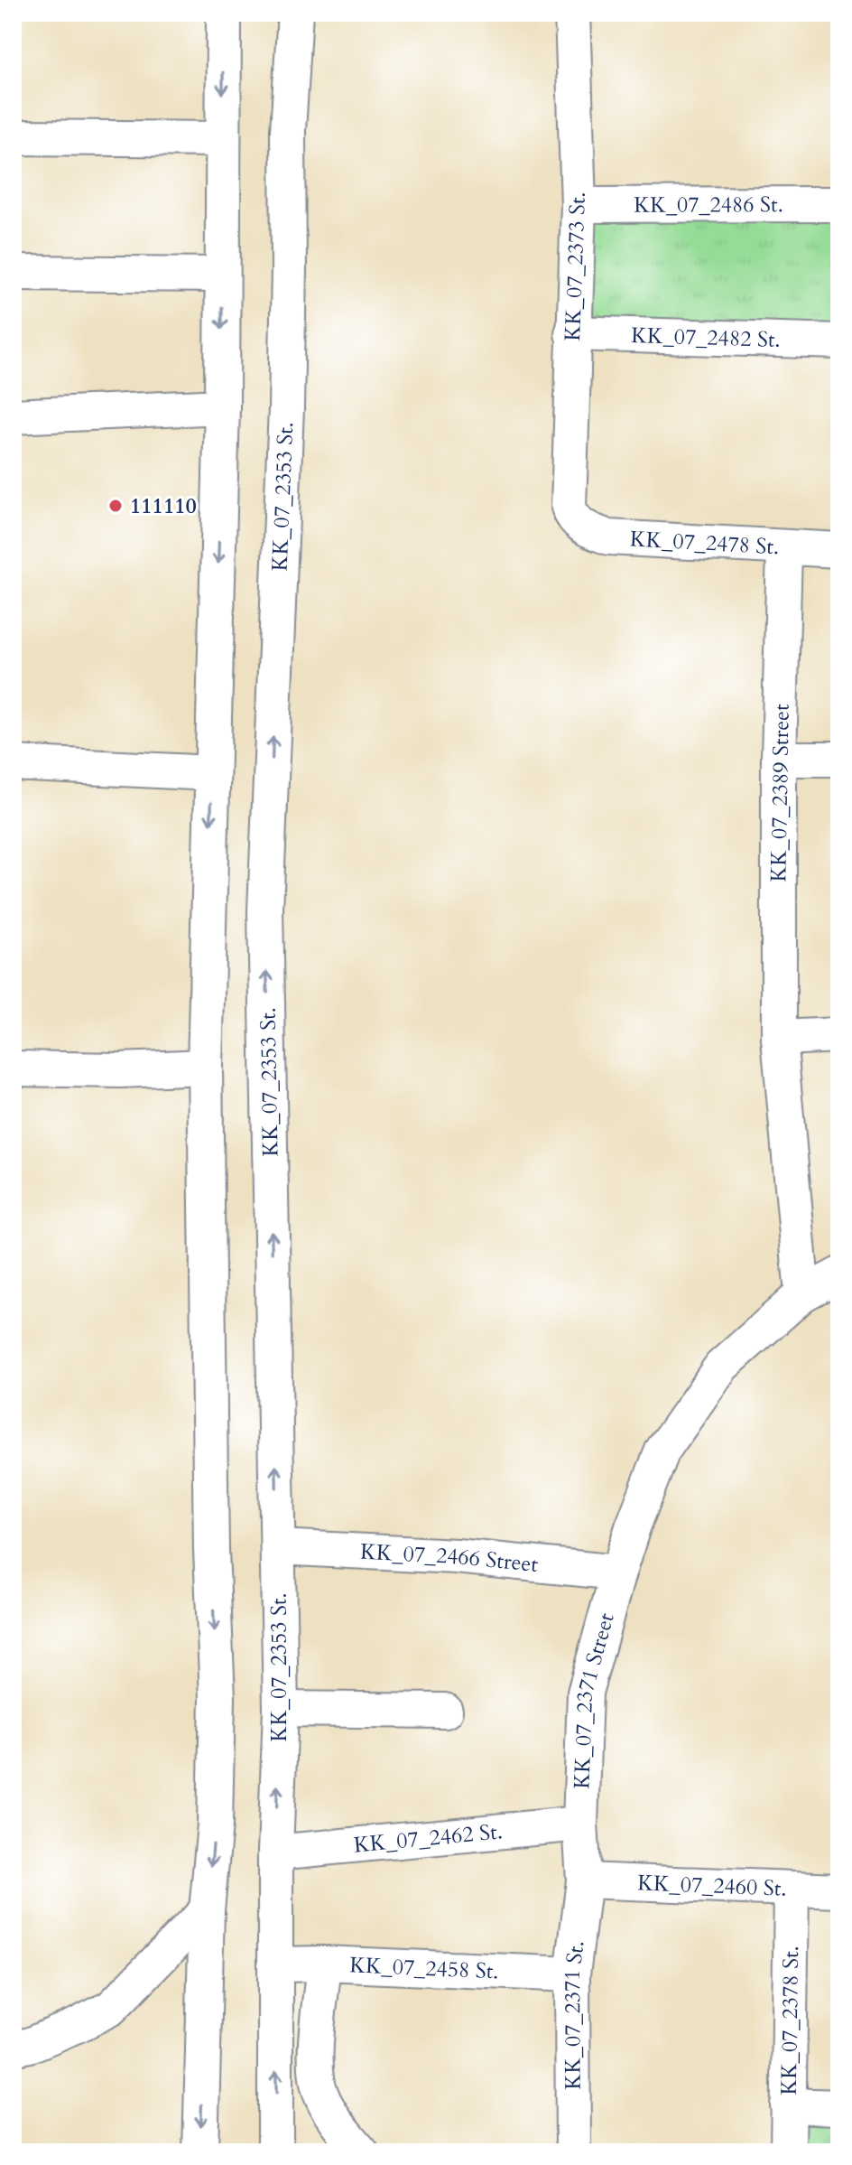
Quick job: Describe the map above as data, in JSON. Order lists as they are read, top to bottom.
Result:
{
  "streets": {
    "street": [
      "KK_07_2486 St.",
      "KK_07_2373 St.",
      "KK_07_2482 St.",
      "KK_07_2353 St.",
      "KK_07_2478 St.",
      "KK_07_2389 Street",
      "KK_07_2466 Street",
      "KK_07_2371 Street",
      "KK_07_2462 St.",
      "KK_07_2460 St.",
      "KK_07_2458 St.",
      "KK_07_2371 St.",
      "KK_07_2378 St."
    ]
  },
  "crossings": [
    ["KK_07_2486 St.", "KK_07_2373 St."],
    ["KK_07_2373 St.", "KK_07_2482 St."],
    ["KK_07_2373 St.", "KK_07_2478 St."],
    ["KK_07_2353 St.", "KK_07_2466 Street"],
    ["KK_07_2353 St.", "KK_07_2462 St."],
    ["KK_07_2353 St.", "KK_07_2458 St."],
    ["KK_07_2478 St.", "KK_07_2389 Street"],
    ["KK_07_2389 Street", "KK_07_2371 Street"],
    ["KK_07_2466 Street", "KK_07_2371 Street"],
    ["KK_07_2371 Street", "KK_07_2462 St."],
    ["KK_07_2371 Street", "KK_07_2460 St."],
    ["KK_07_2371 Street", "KK_07_2371 St."],
    ["KK_07_2460 St.", "KK_07_2371 St."],
    ["KK_07_2460 St.", "KK_07_2378 St."],
    ["KK_07_2458 St.", "KK_07_2371 St."]
  ],
  "places": ["111110"]
}
